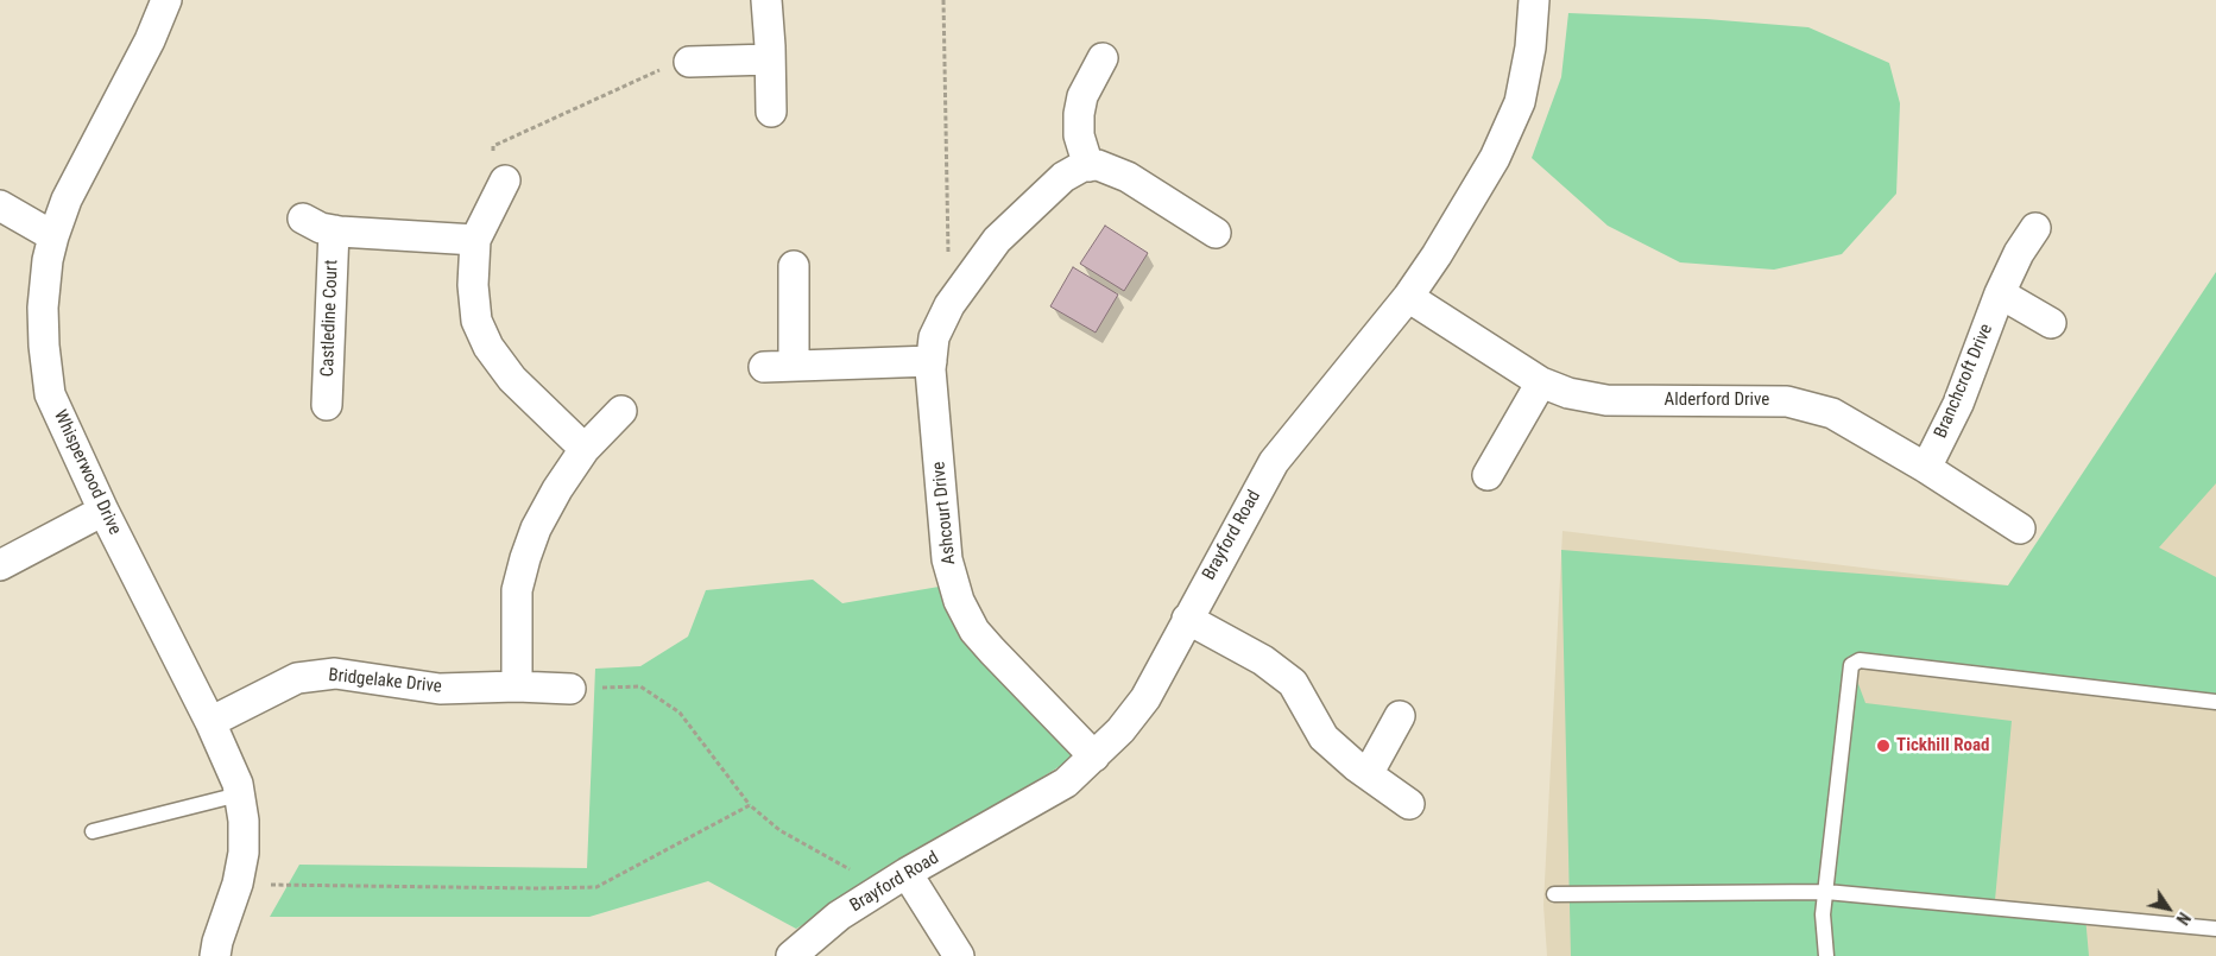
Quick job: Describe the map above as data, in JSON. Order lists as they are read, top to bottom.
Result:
{
  "streets": {
    "street": [
      "Castledine Court",
      "Branchcroft Drive",
      "Alderford Drive",
      "Whisperwood Drive",
      "Ashcourt Drive",
      "Brayford Road",
      "Bridgelake Drive"
    ]
  },
  "crossings": [
    ["Branchcroft Drive", "Alderford Drive"],
    ["Alderford Drive", "Brayford Road"],
    ["Whisperwood Drive", "Bridgelake Drive"],
    ["Ashcourt Drive", "Brayford Road"]
  ],
  "places": ["Tickhill Road"],
  "north": "bottom right"
}
